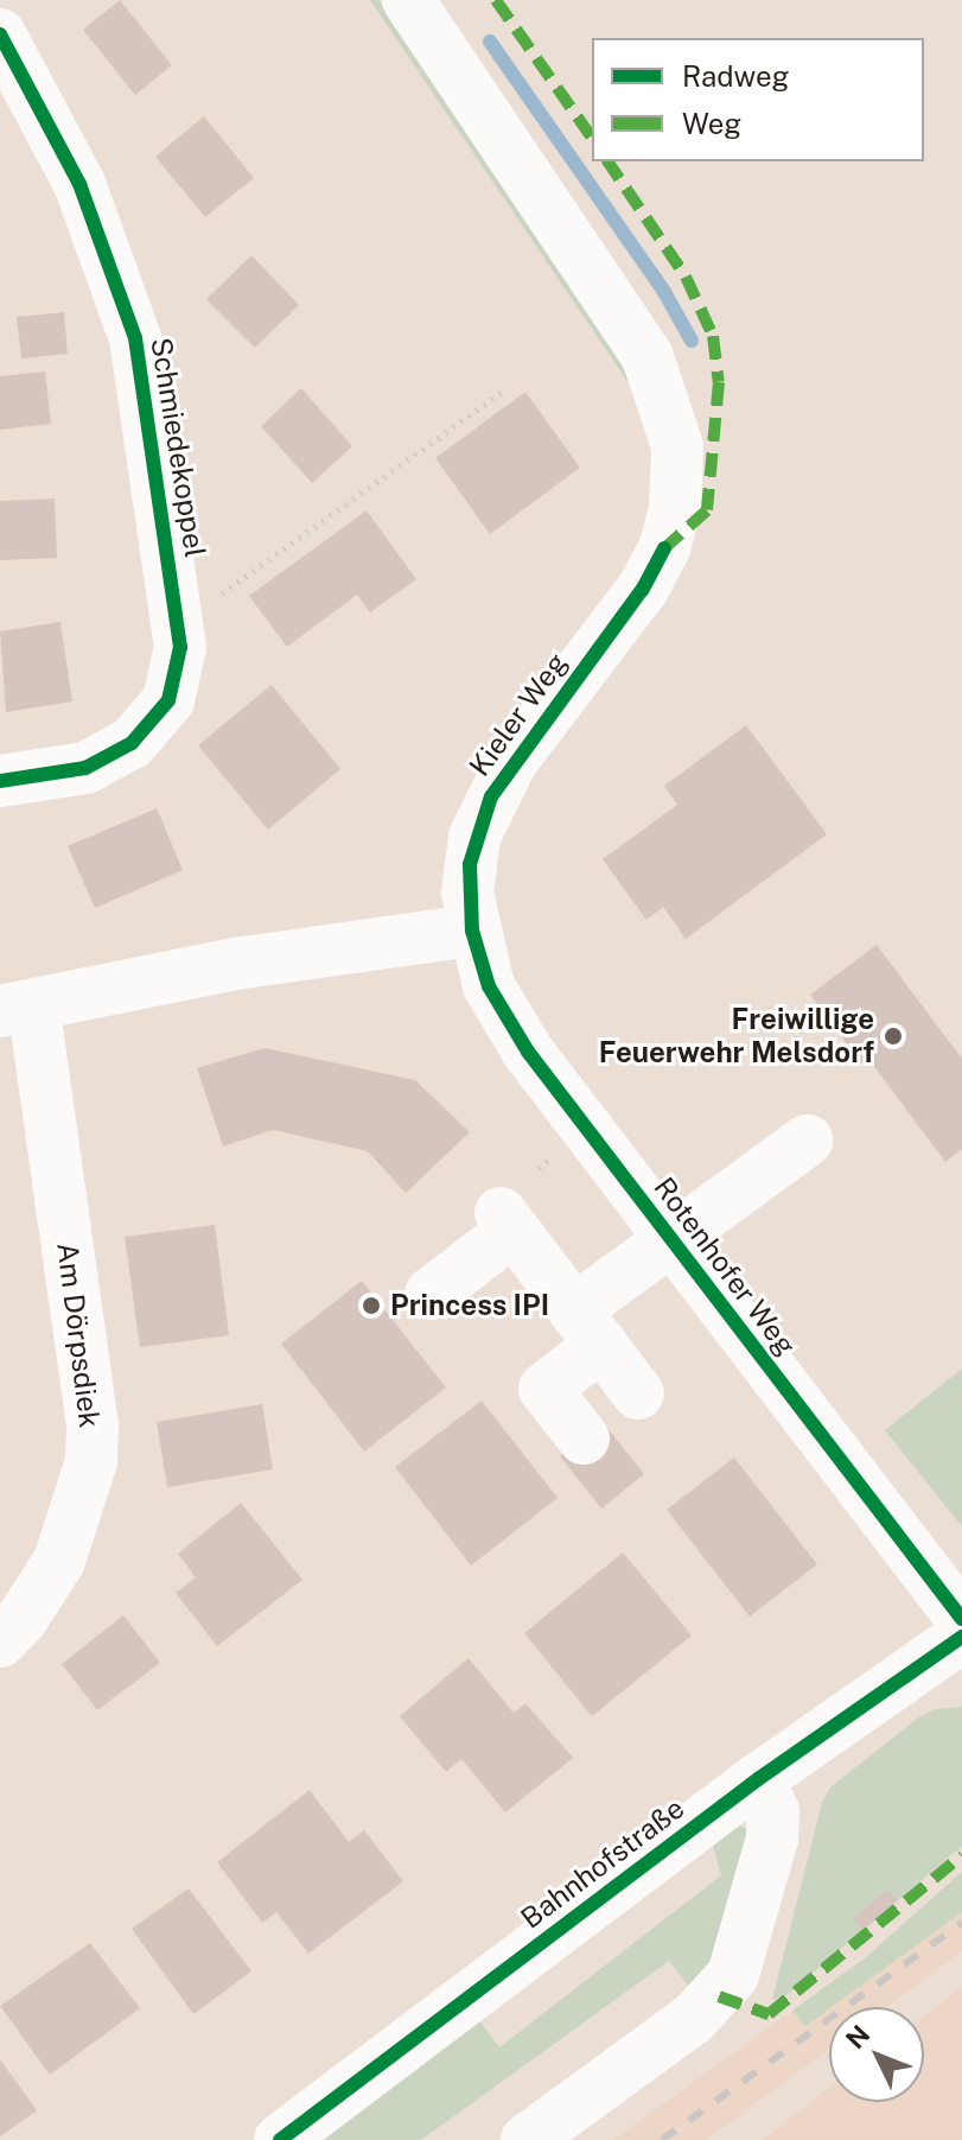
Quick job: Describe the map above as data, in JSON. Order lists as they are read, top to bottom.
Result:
{
  "streets": {
    "street": [
      "Schmiedekoppel",
      "Kieler Weg",
      "Rotenhofer Weg",
      "Am Dörpsdiek",
      "Bahnhofstraße"
    ]
  },
  "crossings": [
    ["Kieler Weg", "Rotenhofer Weg"]
  ],
  "places": ["Freiwillige Feuerwehr Melsdorf", "Princess IPI"],
  "legend": ["Radweg", "Weg"],
  "north": "top left"
}
